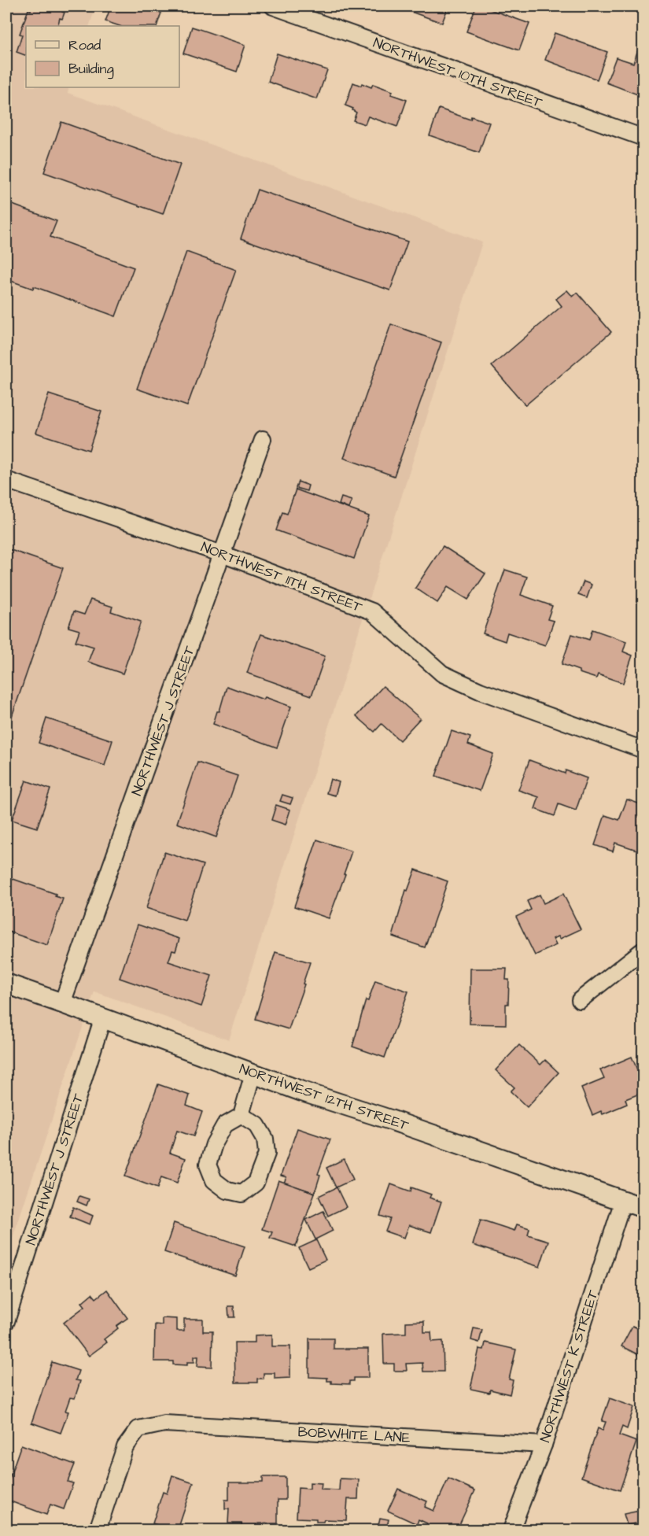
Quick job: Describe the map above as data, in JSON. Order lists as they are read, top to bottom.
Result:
{
  "streets": {
    "street": [
      "NORTHWEST 10TH STREET",
      "NORTHWEST 11TH STREET",
      "NORTHWEST J STREET",
      "NORTHWEST 12TH STREET",
      "NORTHWEST K STREET",
      "BOBWHITE LANE"
    ]
  },
  "crossings": [
    ["NORTHWEST 11TH STREET", "NORTHWEST J STREET"],
    ["NORTHWEST J STREET", "NORTHWEST 12TH STREET"],
    ["NORTHWEST 12TH STREET", "NORTHWEST K STREET"],
    ["NORTHWEST K STREET", "BOBWHITE LANE"]
  ],
  "legend": ["Road", "Building"]
}
